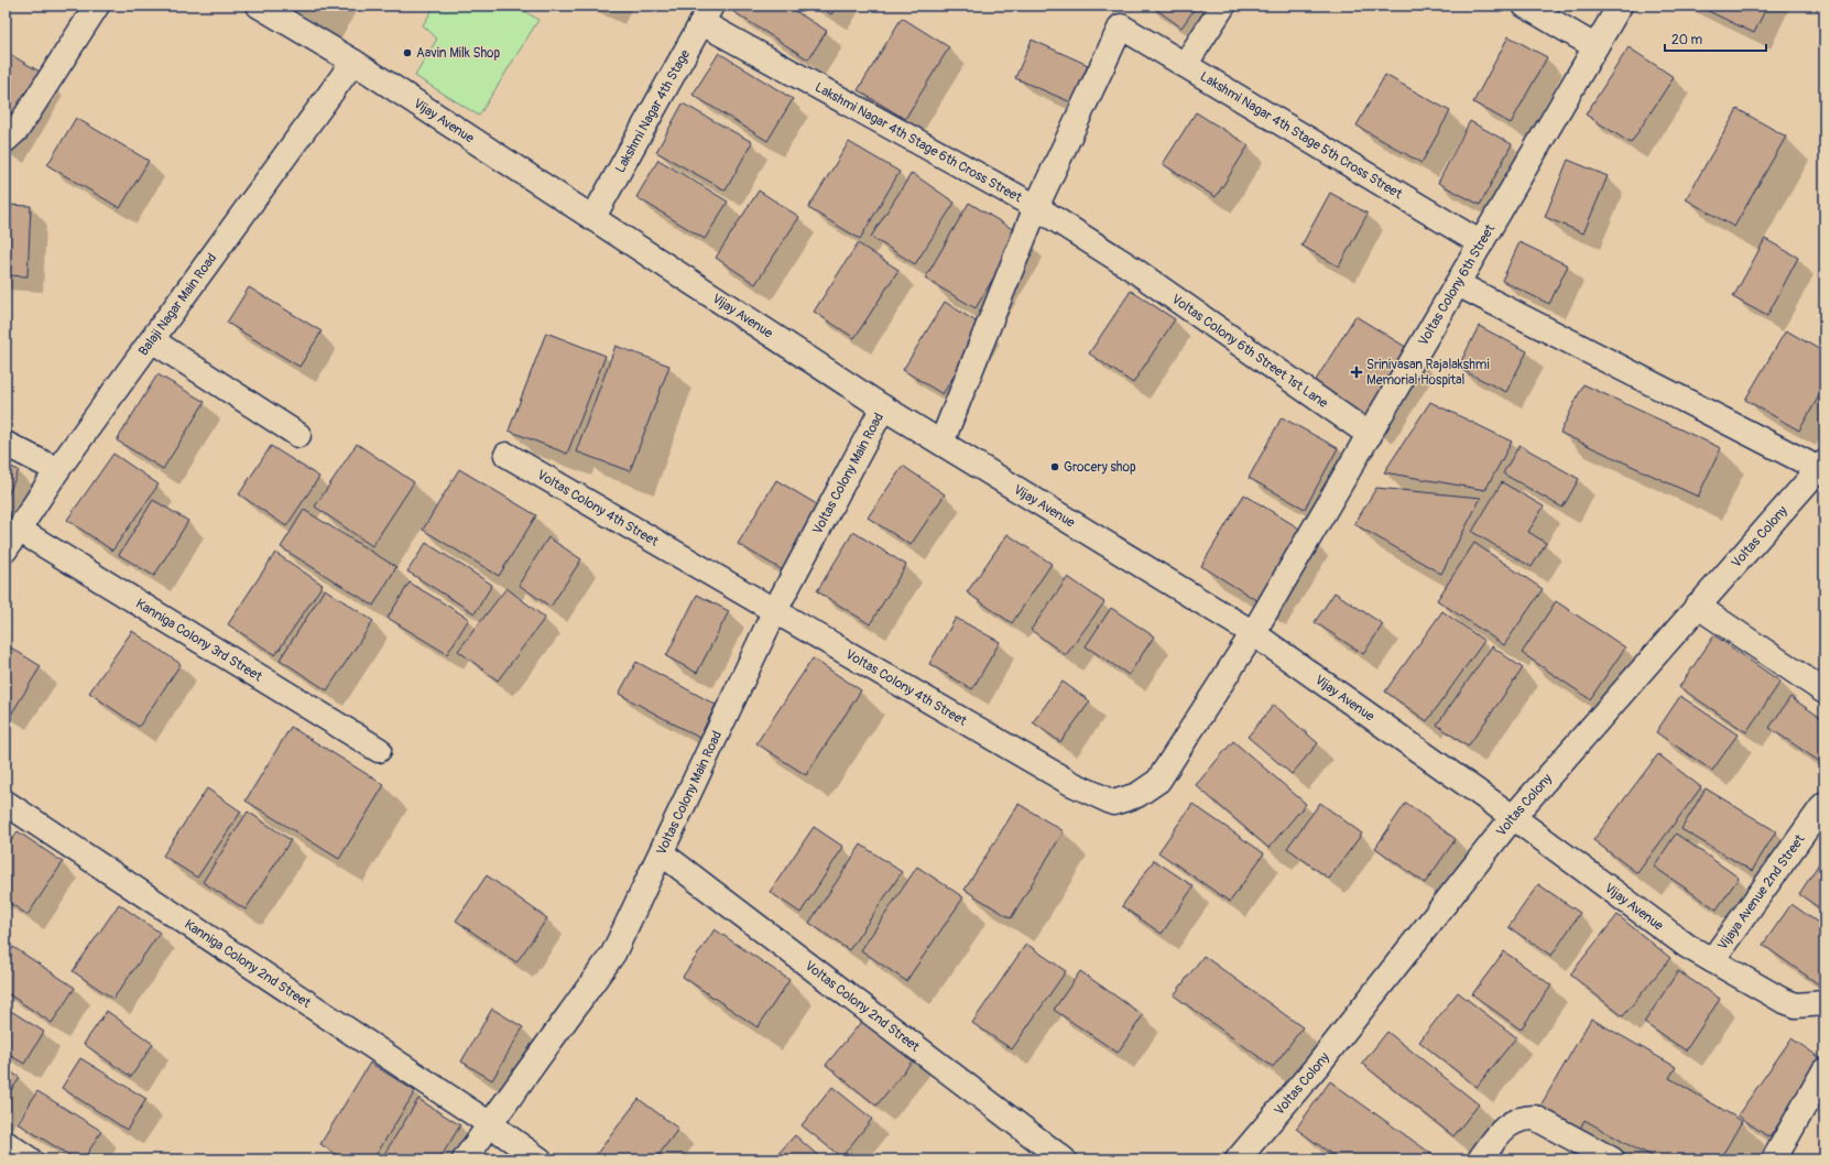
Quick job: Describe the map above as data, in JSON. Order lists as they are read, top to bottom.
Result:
{
  "streets": {
    "street": [
      "Lakshmi Nagar 4th Stage",
      "Vijay Avenue",
      "Lakshmi Nagar 4th Stage 5th Cross Street",
      "Lakshmi Nagar 4th Stage 6th Cross Street",
      "Voltas Colony 6th Street",
      "Balaji Nagar Main Road",
      "Voltas Colony 6th Street 1st Lane",
      "Voltas Colony Main Road",
      "Voltas Colony 4th Street",
      "Voltas Colony",
      "Kanniga Colony 3rd Street",
      "Vijaya Avenue 2nd Street",
      "Kanniga Colony 2nd Street",
      "Voltas Colony 2nd Street"
    ]
  },
  "crossings": [
    ["Lakshmi Nagar 4th Stage", "Vijay Avenue"],
    ["Lakshmi Nagar 4th Stage", "Lakshmi Nagar 4th Stage 6th Cross Street"],
    ["Vijay Avenue", "Voltas Colony 6th Street"],
    ["Vijay Avenue", "Balaji Nagar Main Road"],
    ["Vijay Avenue", "Voltas Colony Main Road"],
    ["Vijay Avenue", "Voltas Colony 4th Street"],
    ["Vijay Avenue", "Voltas Colony"],
    ["Vijay Avenue", "Vijaya Avenue 2nd Street"],
    ["Lakshmi Nagar 4th Stage 5th Cross Street", "Lakshmi Nagar 4th Stage 6th Cross Street"],
    ["Lakshmi Nagar 4th Stage 5th Cross Street", "Voltas Colony 6th Street"],
    ["Lakshmi Nagar 4th Stage 6th Cross Street", "Voltas Colony 6th Street 1st Lane"],
    ["Voltas Colony 6th Street", "Voltas Colony 6th Street 1st Lane"],
    ["Voltas Colony 6th Street", "Voltas Colony 4th Street"],
    ["Balaji Nagar Main Road", "Kanniga Colony 3rd Street"],
    ["Voltas Colony Main Road", "Voltas Colony 4th Street"],
    ["Voltas Colony Main Road", "Kanniga Colony 2nd Street"],
    ["Voltas Colony Main Road", "Voltas Colony 2nd Street"]
  ],
  "places": {
    "other": ["Aavin Milk Shop", "Grocery shop"],
    "health": ["Srinivasan Rajalakshmi Memorial Hospital"]
  },
  "scale_bar": "20 m"
}
